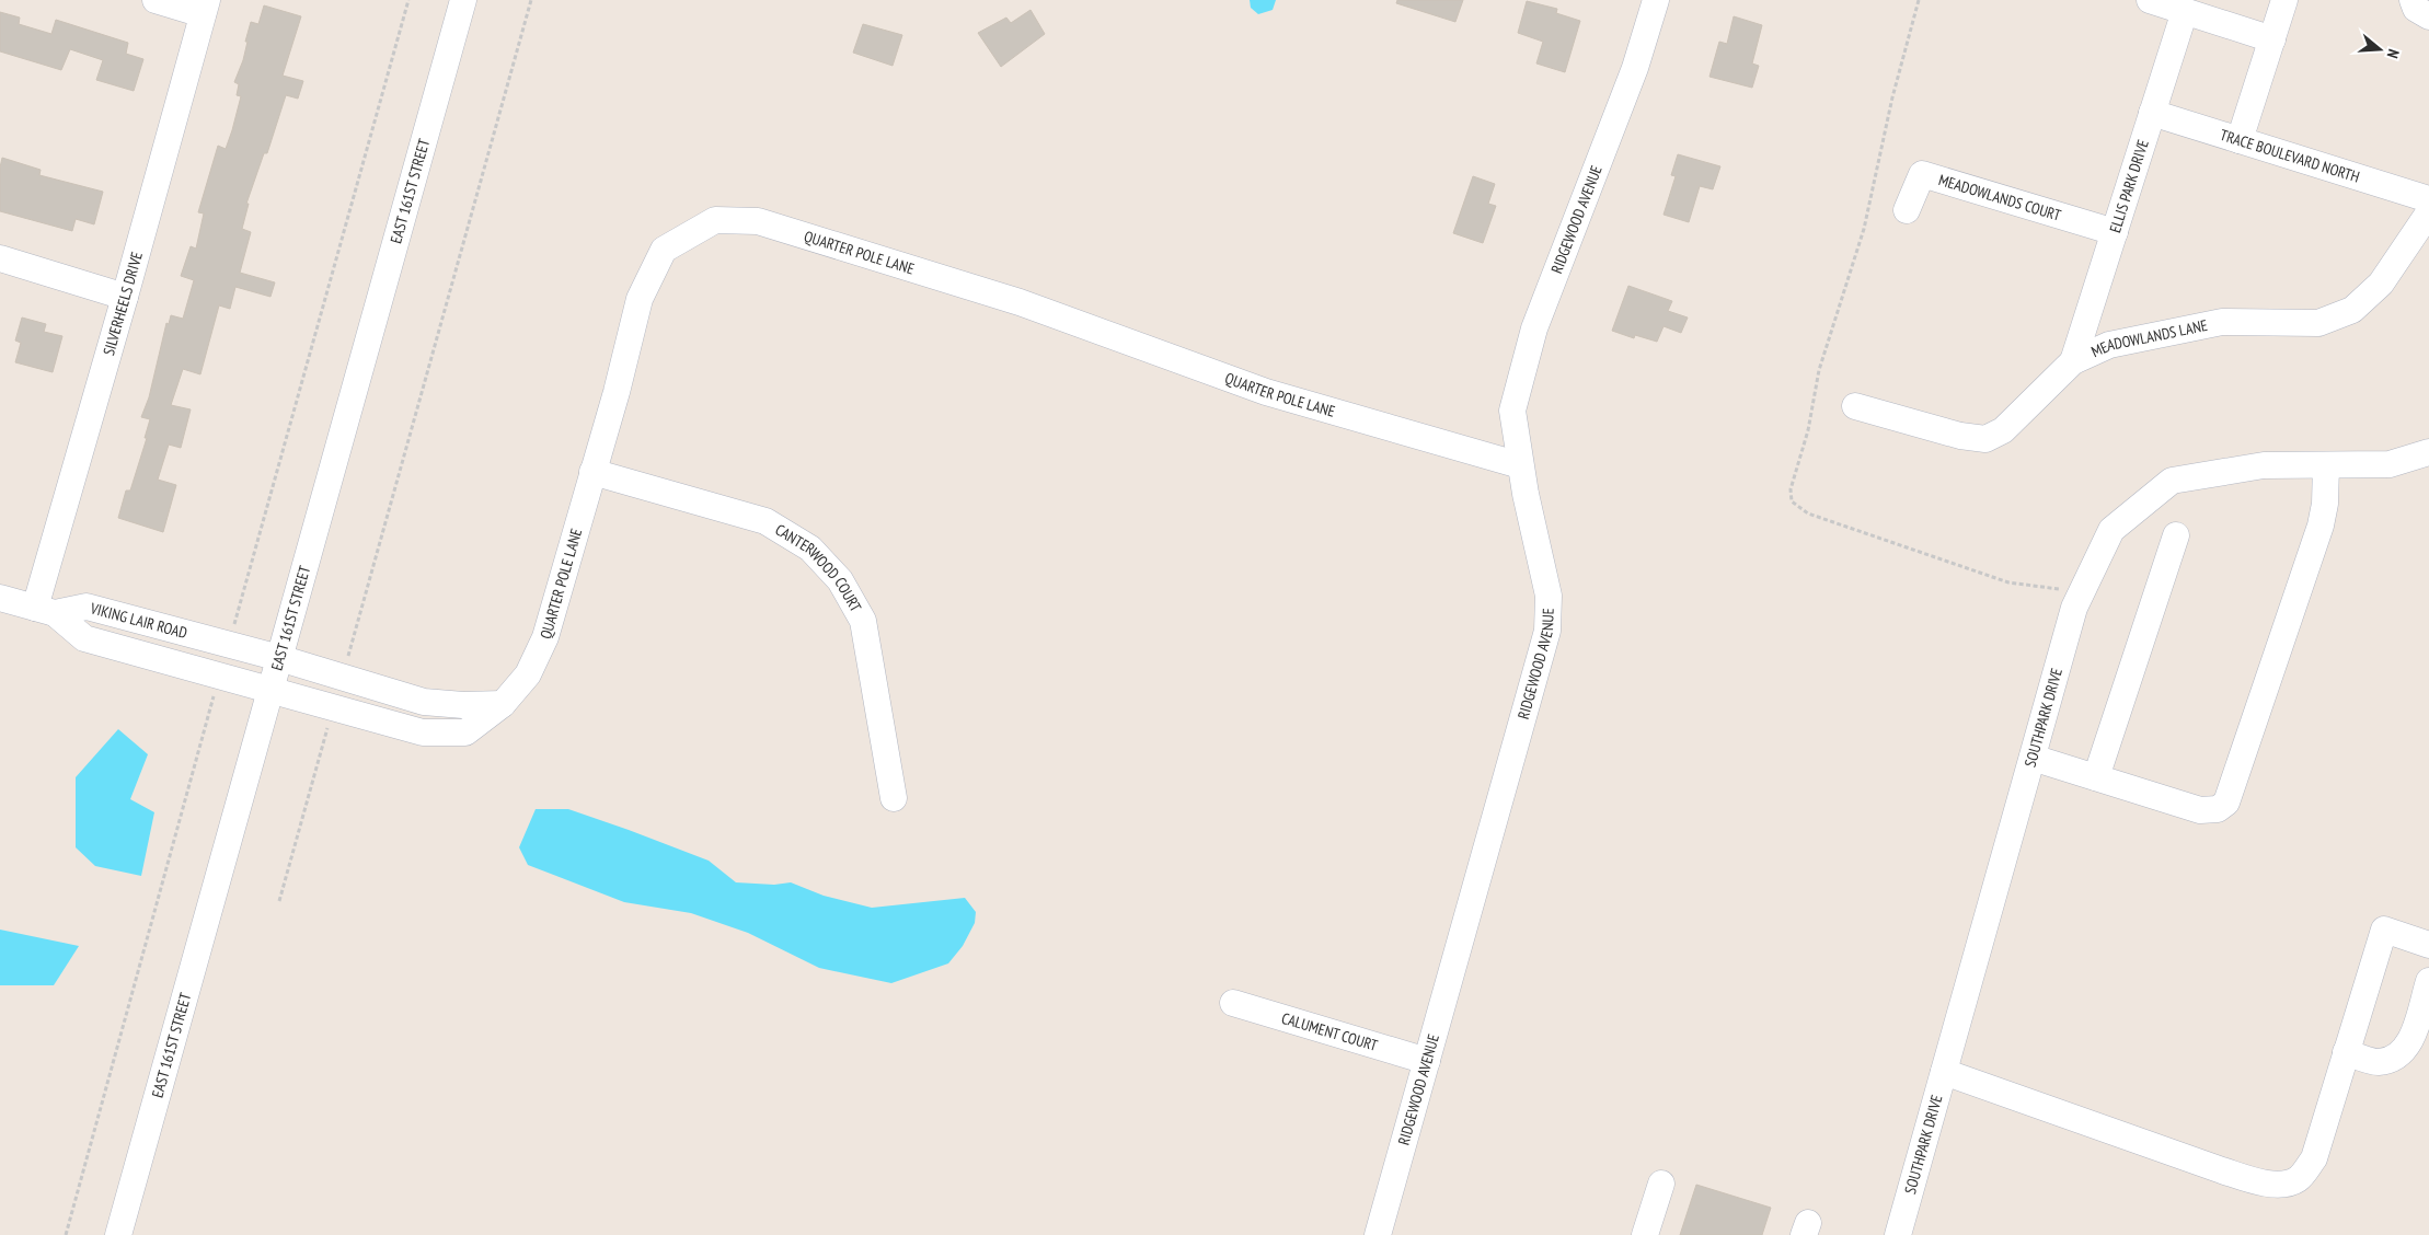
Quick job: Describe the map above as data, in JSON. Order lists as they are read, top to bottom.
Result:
{
  "streets": {
    "street": [
      "TRACE BOULEVARD NORTH",
      "ELLIS PARK DRIVE",
      "EAST 161ST STREET",
      "MEADOWLANDS COURT",
      "RIDGEWOOD AVENUE",
      "QUARTER POLE LANE",
      "SILVERHEELS DRIVE",
      "MEADOWLANDS LANE",
      "CANTERWOOD COURT",
      "VIKING LAIR ROAD",
      "SOUTHPARK DRIVE",
      "CALUMENT COURT"
    ]
  },
  "crossings": [
    ["TRACE BOULEVARD NORTH", "ELLIS PARK DRIVE"],
    ["ELLIS PARK DRIVE", "MEADOWLANDS COURT"],
    ["ELLIS PARK DRIVE", "MEADOWLANDS LANE"],
    ["EAST 161ST STREET", "QUARTER POLE LANE"],
    ["EAST 161ST STREET", "VIKING LAIR ROAD"],
    ["RIDGEWOOD AVENUE", "QUARTER POLE LANE"],
    ["RIDGEWOOD AVENUE", "CALUMENT COURT"],
    ["QUARTER POLE LANE", "SILVERHEELS DRIVE"],
    ["QUARTER POLE LANE", "CANTERWOOD COURT"],
    ["QUARTER POLE LANE", "VIKING LAIR ROAD"],
    ["SILVERHEELS DRIVE", "VIKING LAIR ROAD"]
  ],
  "north": "right"
}
